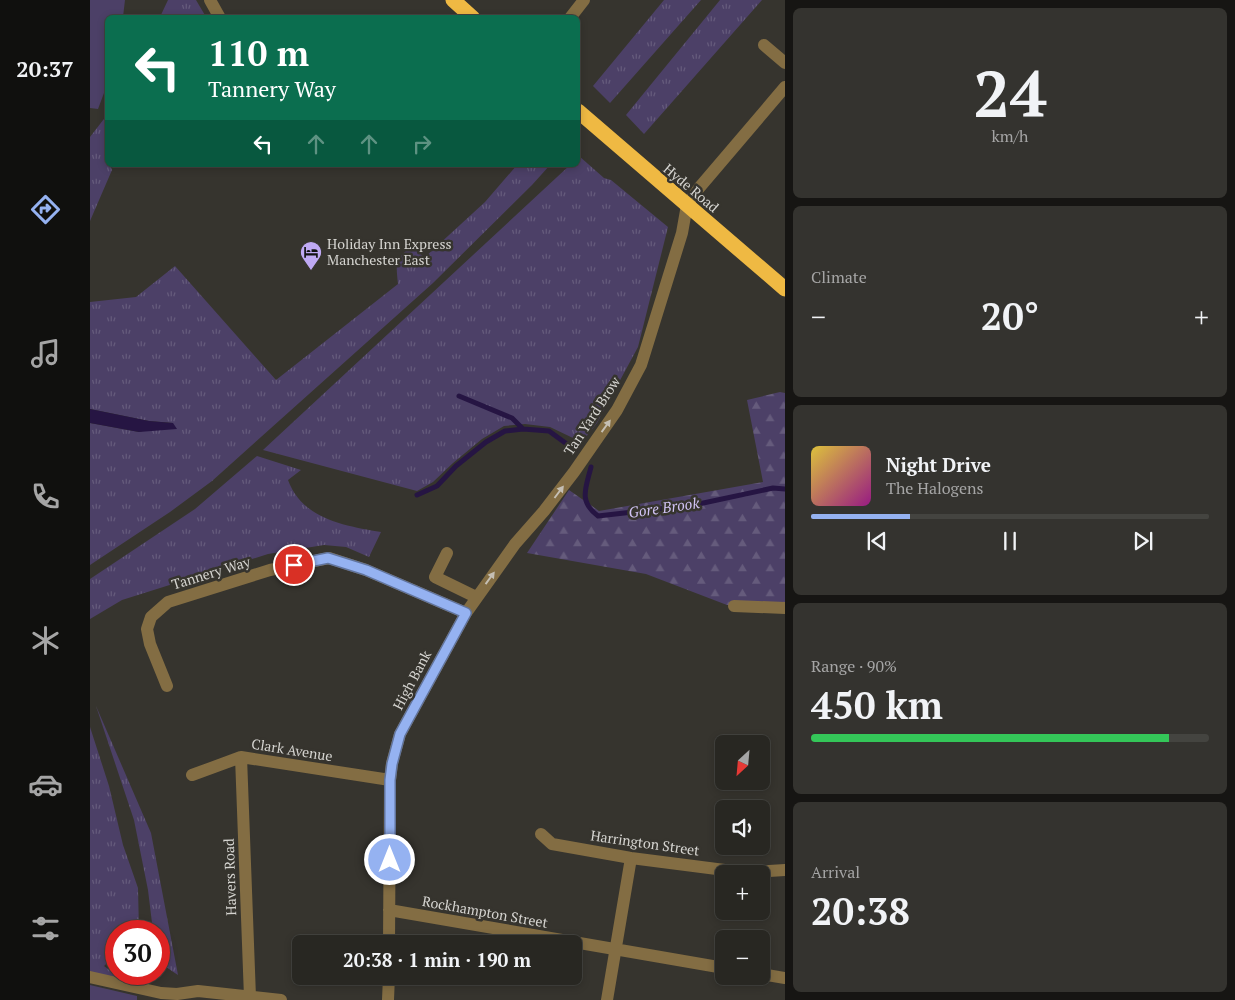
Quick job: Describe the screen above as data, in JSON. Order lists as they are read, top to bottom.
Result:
{
  "streets": {
    "highway": ["Hyde Road"],
    "street": [
      "Tan Yard Brow",
      "Tannery Way",
      "High Bank",
      "Clark Avenue",
      "Harrington Street",
      "Havers Road",
      "Rockhampton Street"
    ]
  },
  "crossings": [
    ["Hyde Road", "Tan Yard Brow"],
    ["Tan Yard Brow", "Tannery Way"],
    ["Tan Yard Brow", "High Bank"],
    ["Tannery Way", "High Bank"],
    ["High Bank", "Clark Avenue"],
    ["High Bank", "Rockhampton Street"],
    ["Clark Avenue", "Havers Road"]
  ],
  "one_way": ["Tan Yard Brow"],
  "water": ["Gore Brook"],
  "places": {
    "hotel": ["Holiday Inn Express Manchester East"]
  },
  "north": "bottom left",
  "page": {
    "tabs": "20:37",
    "tile": [
      ["24", "km/h"],
      "Climate",
      ["Range · 90%", "450 km"],
      ["Arrival", "20:38"]
    ],
    "turn": ["110 m", "Tannery Way"],
    "heat": ["−", "20°", "+"],
    "song": ["Night Drive", "The Halogens"],
    "map_buttons": ["+", "−"],
    "limit": "30",
    "trip": "20:38 · 1 min · 190 m"
  }
}
